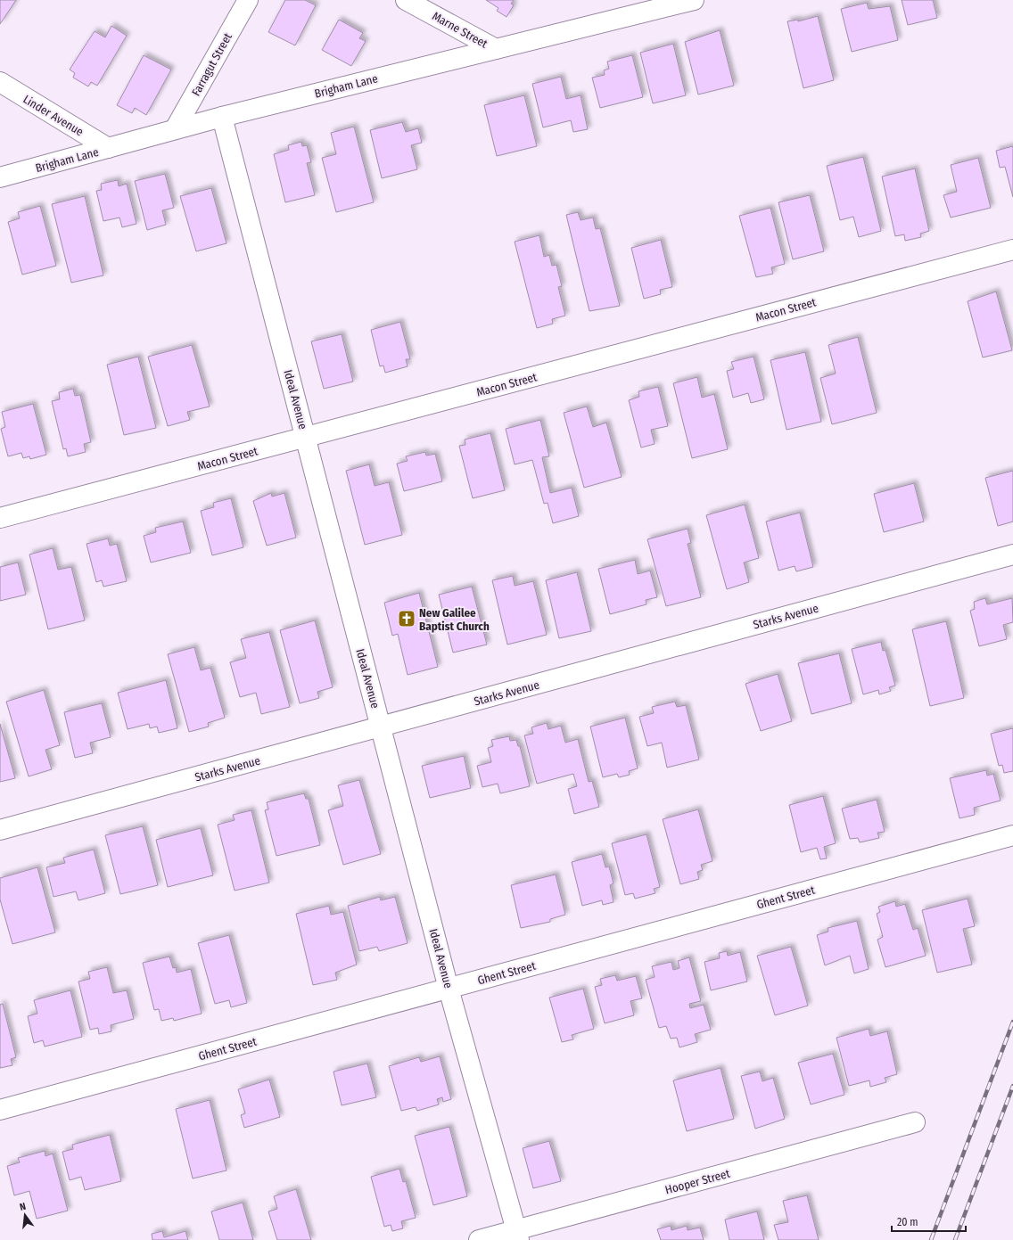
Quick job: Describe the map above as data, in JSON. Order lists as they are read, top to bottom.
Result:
{
  "streets": {
    "street": [
      "Marne Street",
      "Farragut Street",
      "Brigham Lane",
      "Linder Avenue",
      "Macon Street",
      "Ideal Avenue",
      "Starks Avenue",
      "Ghent Street",
      "Hooper Street"
    ]
  },
  "crossings": [
    ["Marne Street", "Brigham Lane"],
    ["Farragut Street", "Brigham Lane"],
    ["Brigham Lane", "Linder Avenue"],
    ["Brigham Lane", "Ideal Avenue"],
    ["Macon Street", "Ideal Avenue"],
    ["Ideal Avenue", "Starks Avenue"],
    ["Ideal Avenue", "Ghent Street"],
    ["Ideal Avenue", "Hooper Street"]
  ],
  "places": {
    "church": ["New Galilee Baptist Church"]
  },
  "scale_bar": "20 m",
  "north": "top"
}
